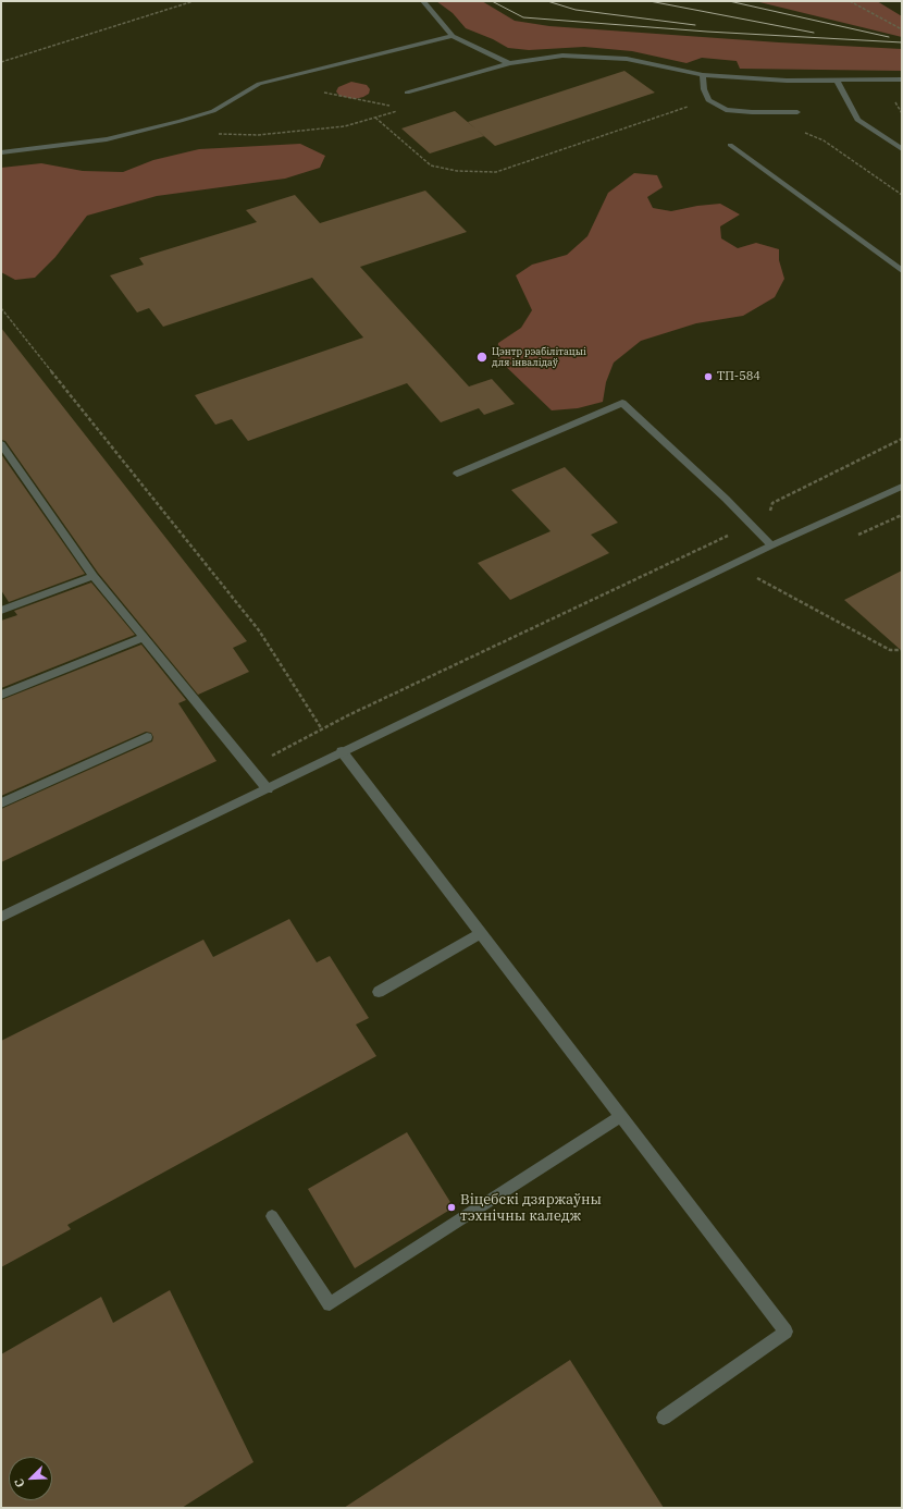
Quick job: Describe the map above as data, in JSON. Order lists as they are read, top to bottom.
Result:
{
  "places": ["Цэнтр рэабілітацыі для інвалідаў", "ТП-584", "Віцебскі дзяржаўны тэхнічны каледж"],
  "north": "bottom left"
}
